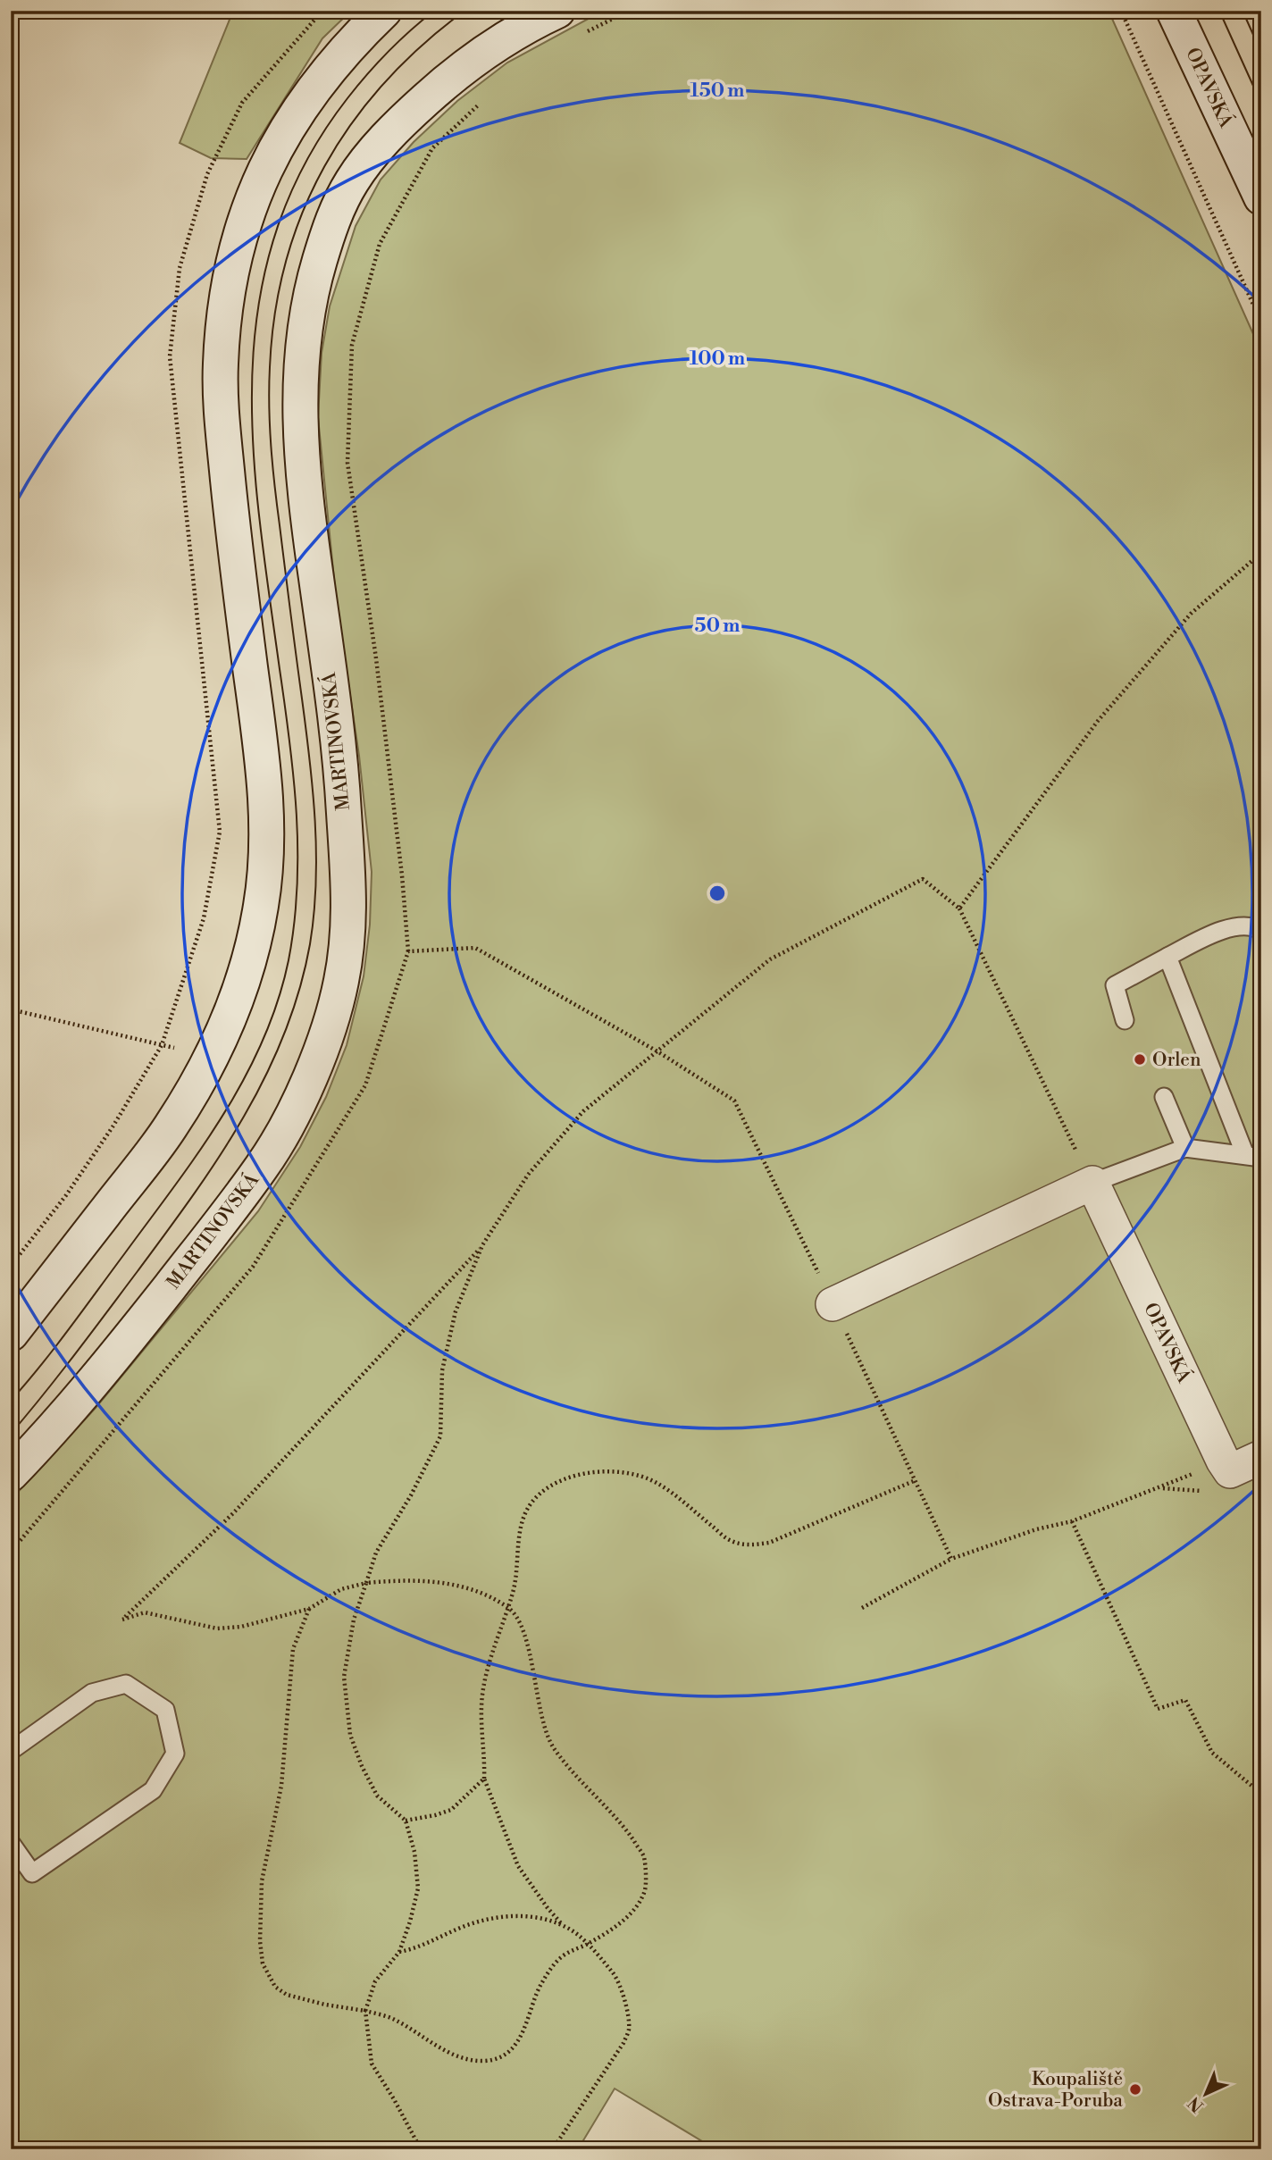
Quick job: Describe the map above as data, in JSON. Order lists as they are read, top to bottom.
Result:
{
  "streets": {
    "street": ["OPAVSKÁ", "MARTINOVSKÁ"]
  },
  "places": ["Orlen", "Koupaliště Ostrava-Poruba"],
  "north": "bottom left",
  "rings": ["150 m", "100 m", "50 m"]
}
